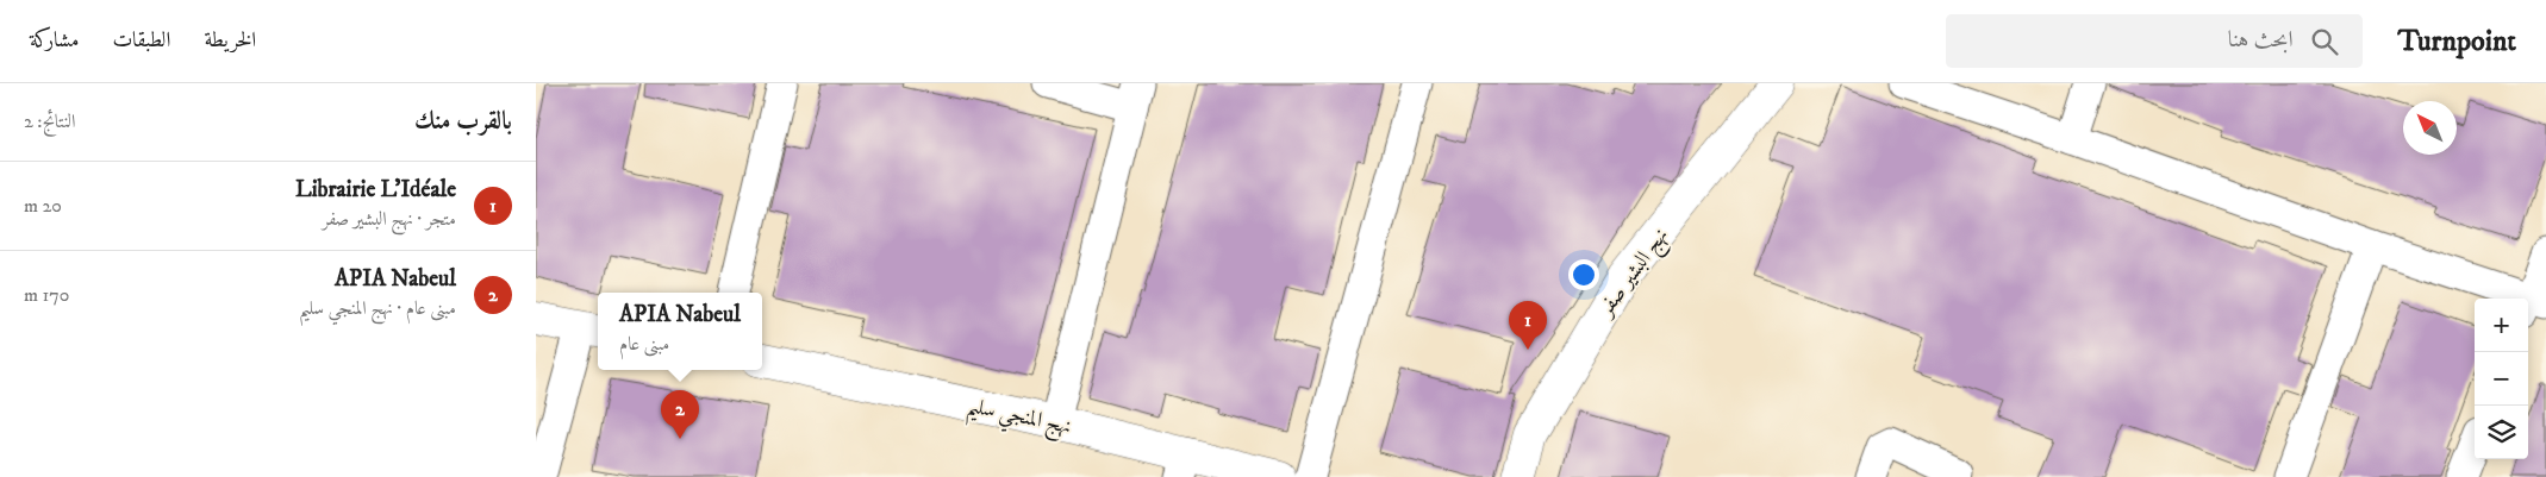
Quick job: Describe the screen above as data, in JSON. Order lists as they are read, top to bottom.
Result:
{
  "streets": {
    "street": ["نهج البشير صفر", "نهج المنجي سليم"]
  },
  "north": "top left",
  "page": {
    "header": "Turnpoint",
    "search": "ابحث هنا",
    "nav": ["الخريطة", "الطبقات", "مشاركة"],
    "heading": ["بالقرب منك", "النتائج: 2"],
    "list": [
      {
        "mark": "1",
        "name": "Librairie L'Idéale",
        "note": "متجر · نهج البشير صفر",
        "value": "20 m"
      },
      {
        "mark": "2",
        "name": "APIA Nabeul",
        "note": "مبنى عام · نهج المنجي سليم",
        "value": "170 m"
      }
    ],
    "popup": ["APIA Nabeul", "مبنى عام"],
    "map_buttons": ["+", "−"],
    "pins": ["1", "2"]
  }
}
